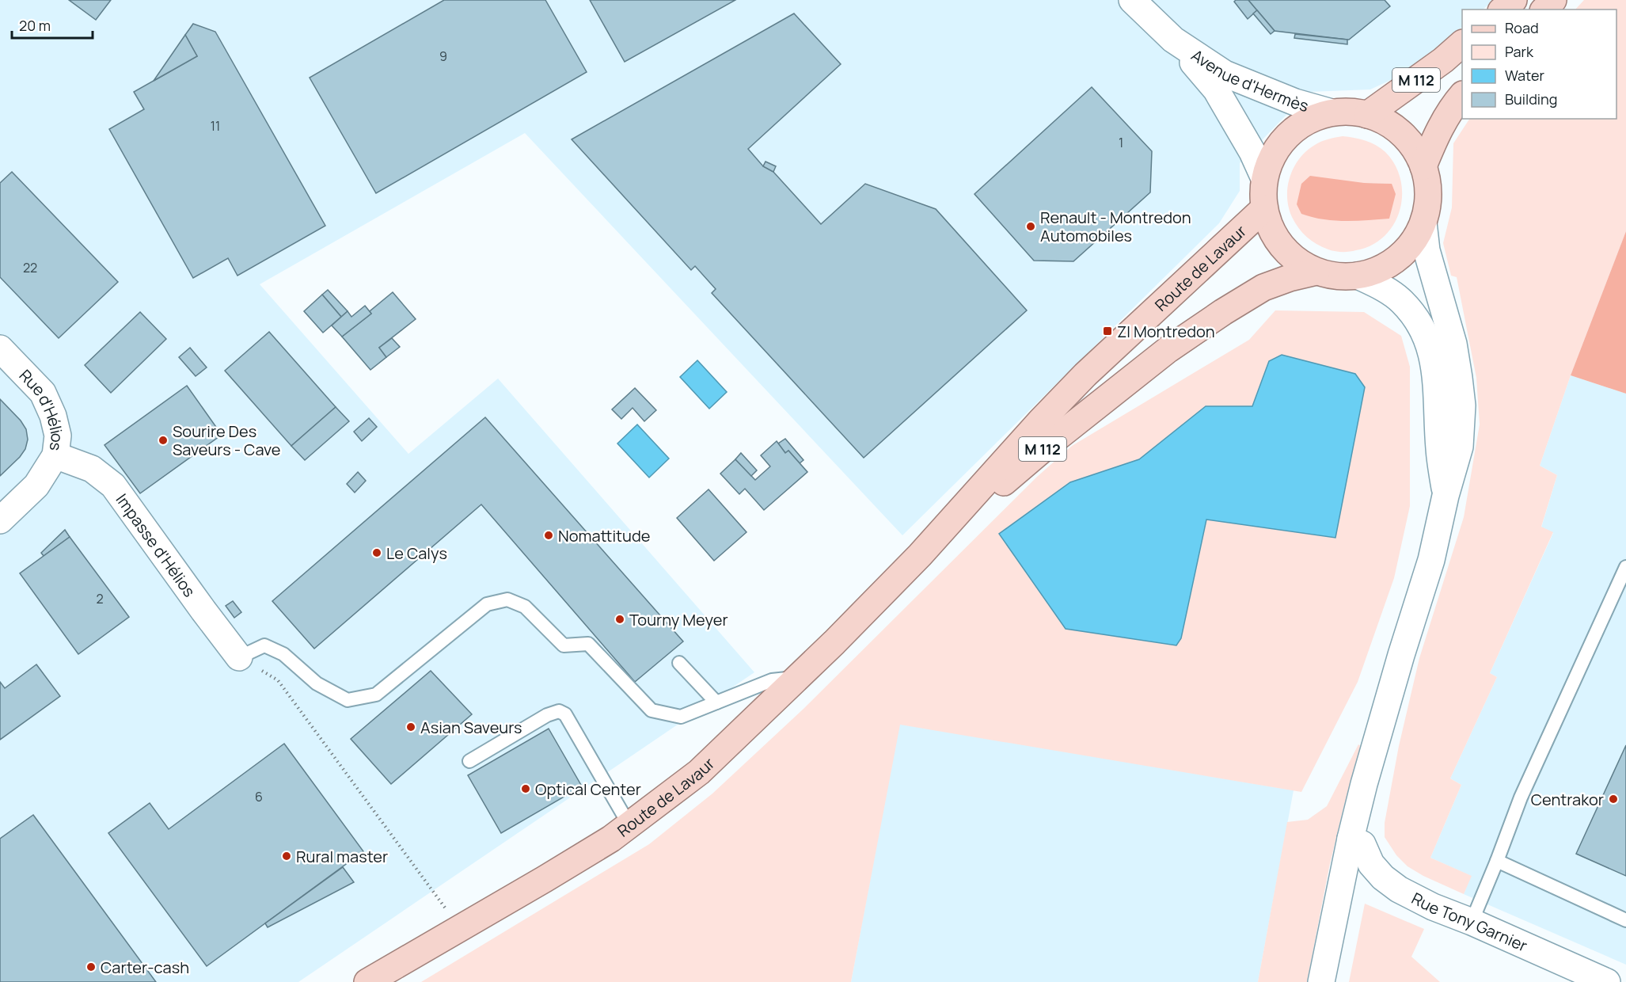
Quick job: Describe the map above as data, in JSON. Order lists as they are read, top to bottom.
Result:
{
  "streets": {
    "main road": ["M 112", "Route de Lavaur"],
    "street": [
      "Avenue d'Hermès",
      "Rue d'Hélios",
      "Impasse d'Hélios",
      "Rue Tony Garnier"
    ]
  },
  "crossings": [
    ["Avenue d'Hermès", "M 112"],
    ["Avenue d'Hermès", "Route de Lavaur"],
    ["M 112", "Route de Lavaur"],
    ["Rue d'Hélios", "Impasse d'Hélios"]
  ],
  "places": {
    "other": [
      "Renault - Montredon Automobiles",
      "Sourire Des Saveurs - Cave",
      "Nomattitude",
      "Le Calys",
      "Tourny Meyer",
      "Asian Saveurs",
      "Optical Center",
      "Centrakor",
      "Rural master",
      "Carter-cash"
    ],
    "transit": ["ZI Montredon"]
  },
  "house_numbers": [
    "9",
    "11",
    "1",
    "22",
    "2",
    "6"
  ],
  "legend": [
    "Road",
    "Park",
    "Water",
    "Building"
  ],
  "scale_bar": "20 m"
}
